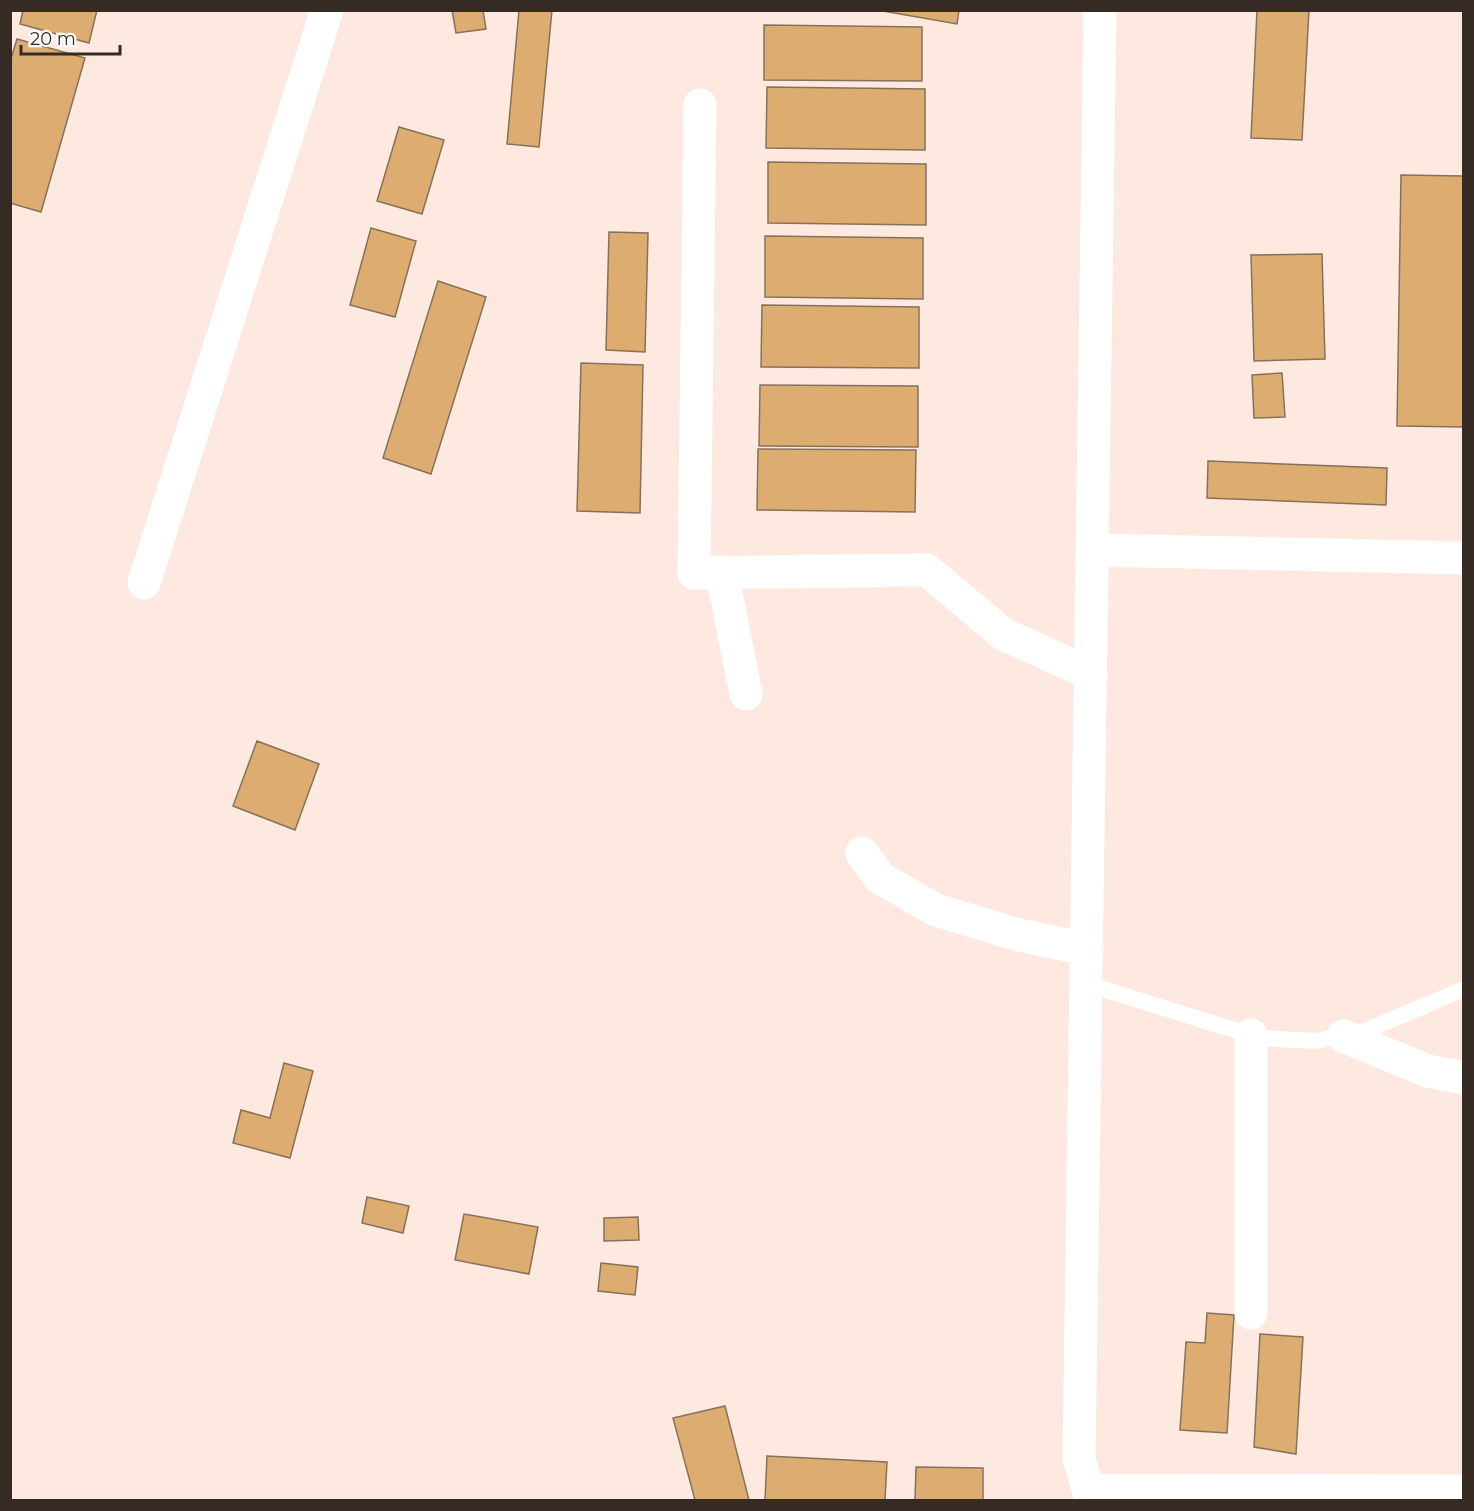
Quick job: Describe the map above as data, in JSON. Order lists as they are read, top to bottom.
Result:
{
  "scale_bar": "20 m"
}
